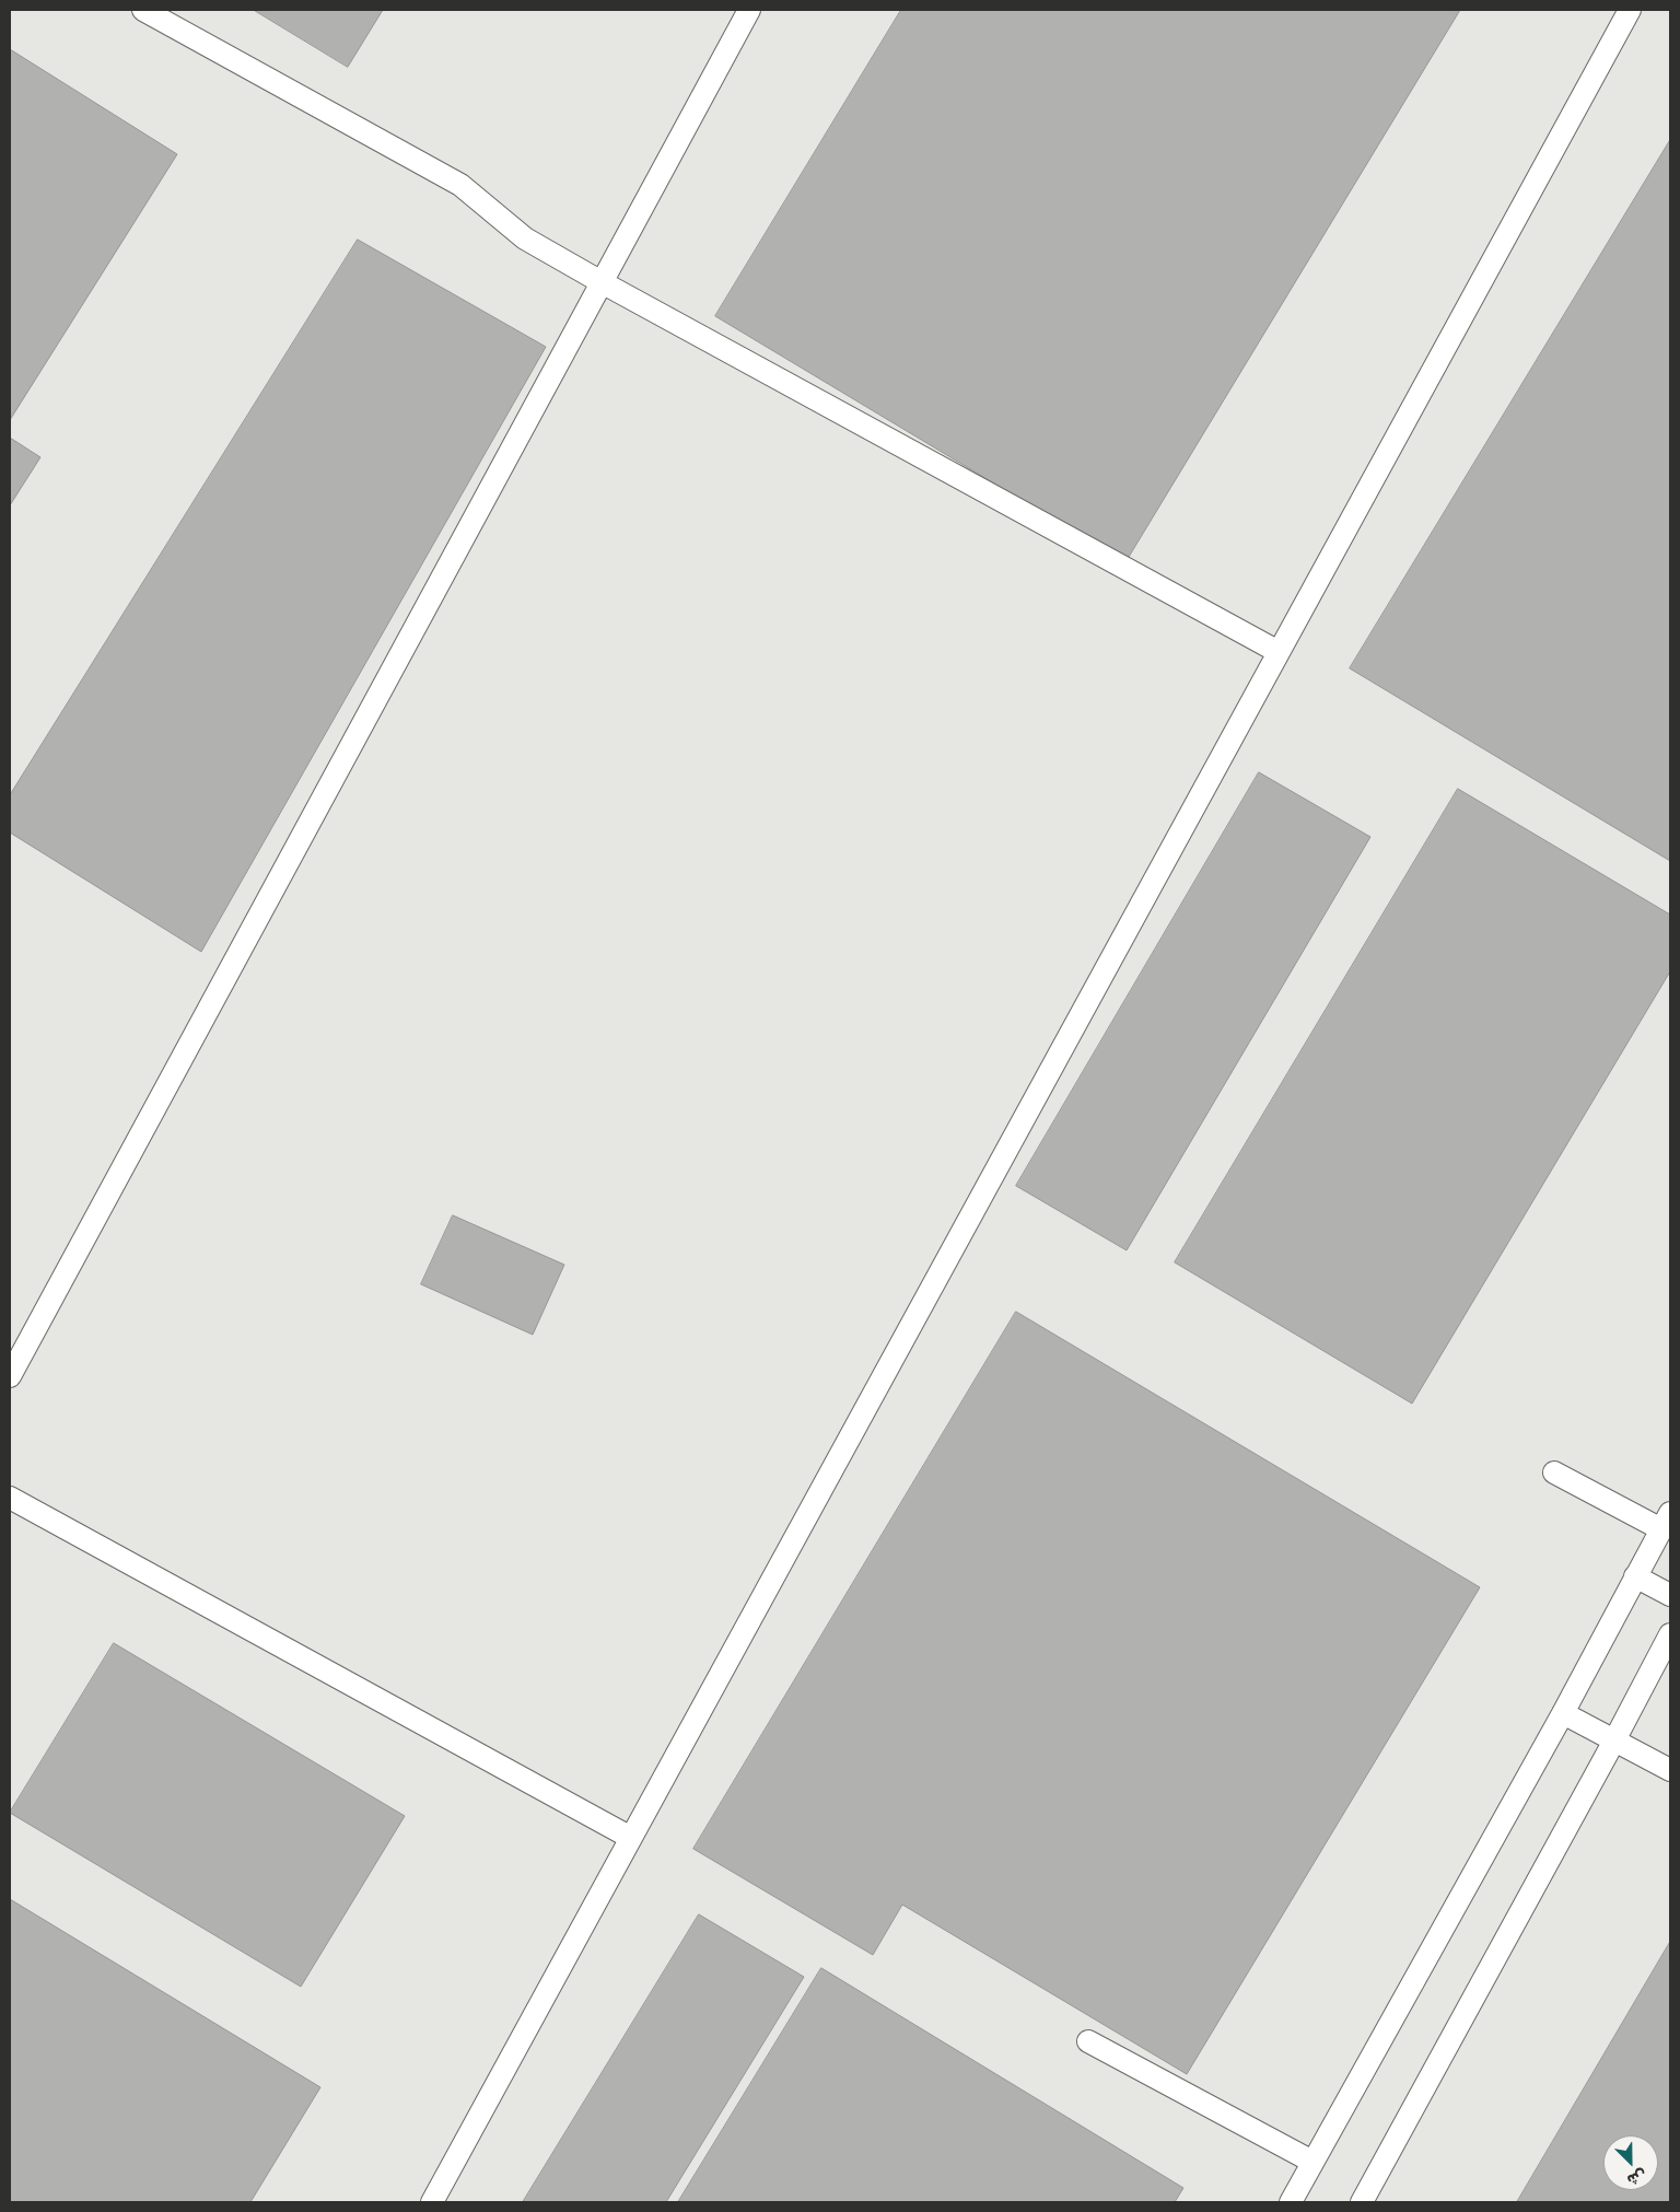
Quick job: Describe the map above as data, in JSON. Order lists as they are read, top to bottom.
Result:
{
  "north": "bottom right"
}
